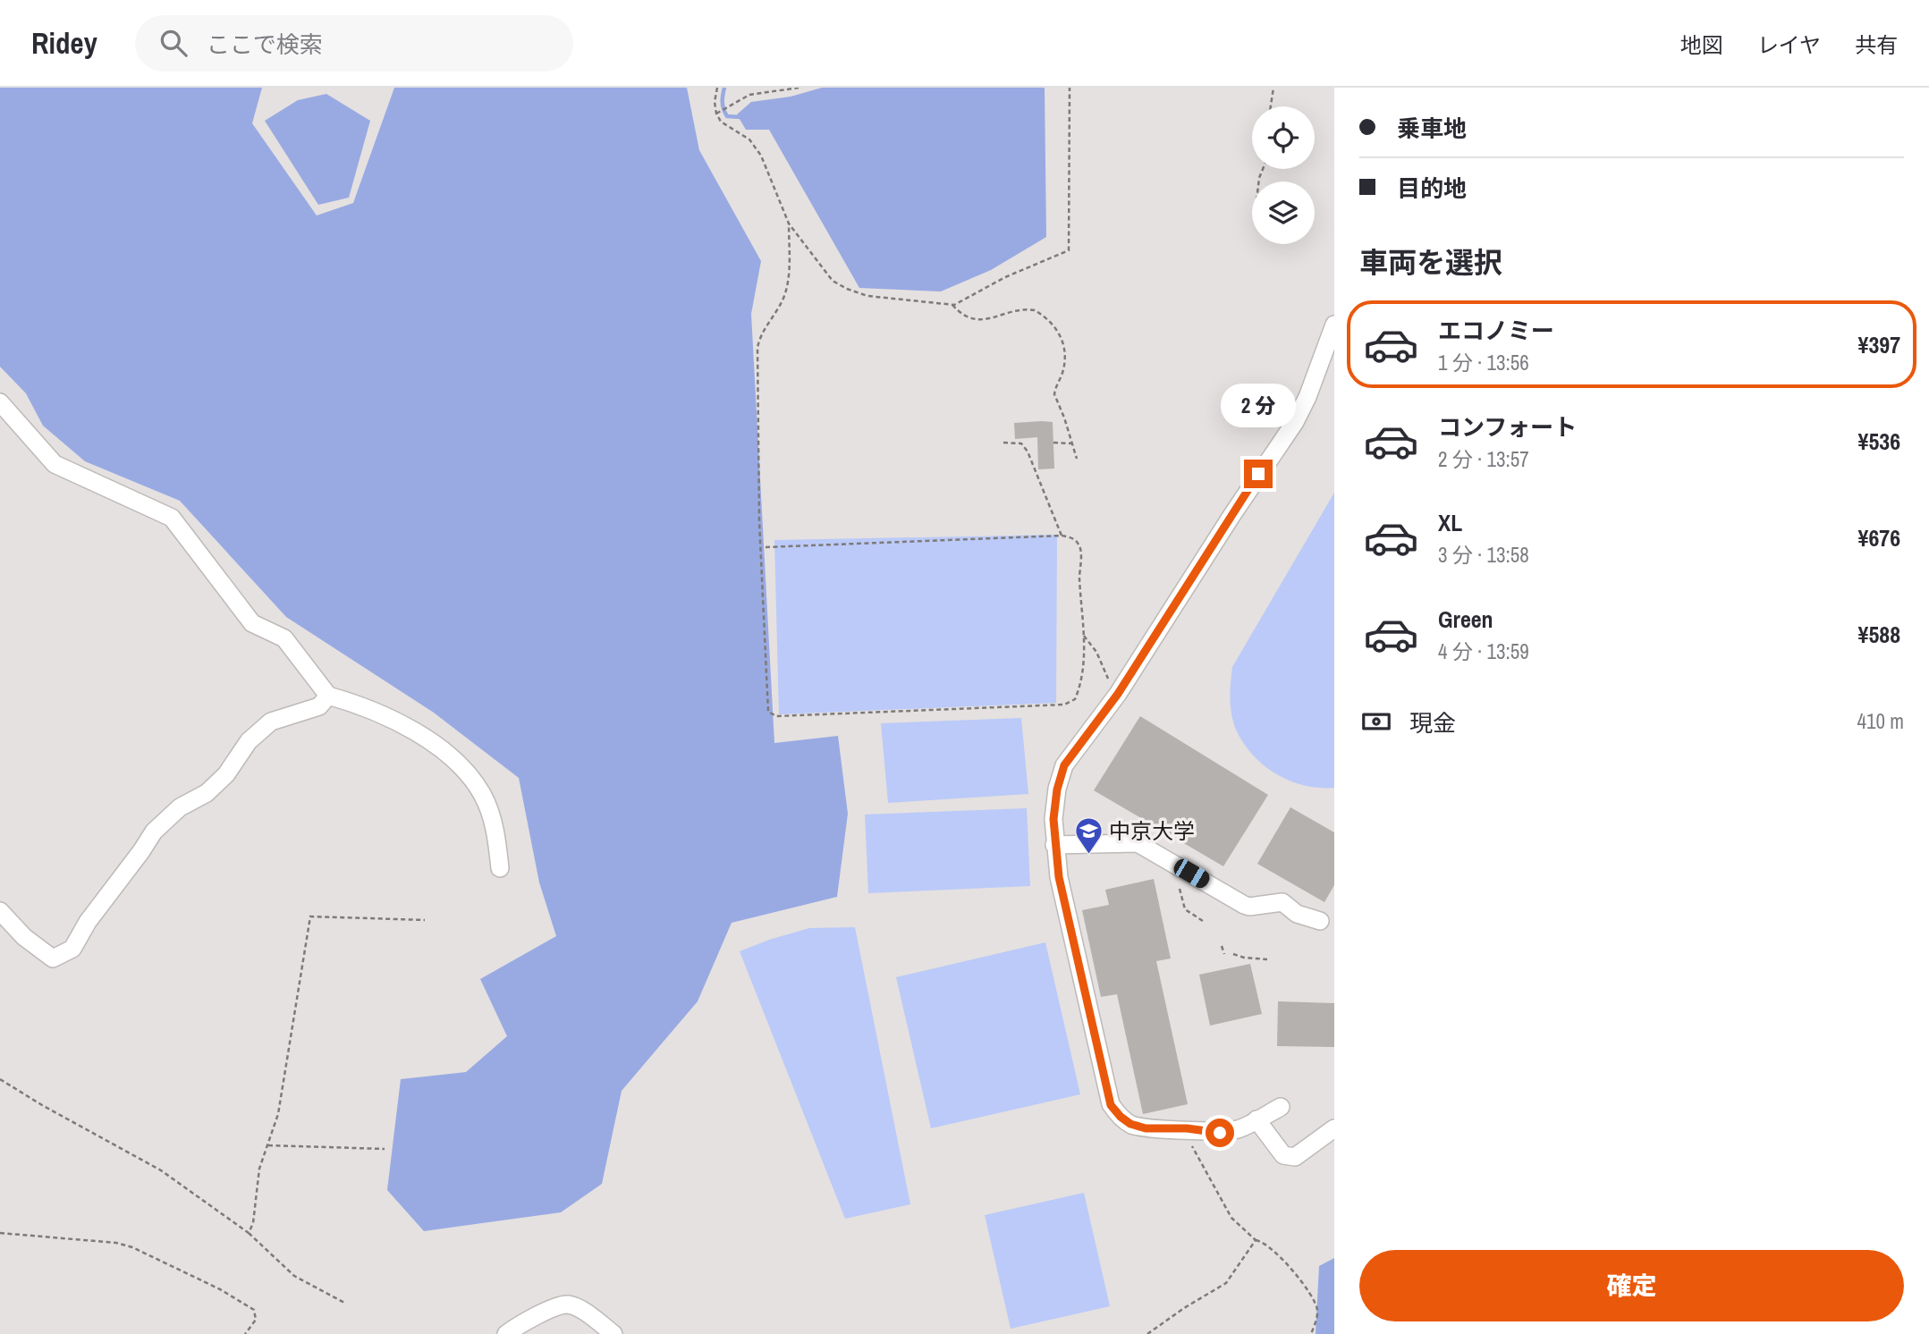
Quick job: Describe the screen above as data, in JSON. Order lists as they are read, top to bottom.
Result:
{
  "places": {
    "school or university": ["中京大学"]
  },
  "page": {
    "header": "Ridey",
    "search": "ここで検索",
    "nav": ["地図", "レイヤ", "共有"],
    "banner": ["乗車地", "目的地"],
    "heading": "車両を選択",
    "list": [
      {
        "name": "エコノミー",
        "note": "1 分 · 13:56",
        "value": "¥397"
      },
      {
        "name": "コンフォート",
        "note": "2 分 · 13:57",
        "value": "¥536"
      },
      {
        "name": "XL",
        "note": "3 分 · 13:58",
        "value": "¥676"
      },
      {
        "name": "Green",
        "note": "4 分 · 13:59",
        "value": "¥588"
      }
    ],
    "bubble": "2 分",
    "pay": ["現金", "410 m"],
    "buttons": "確定"
  }
}
